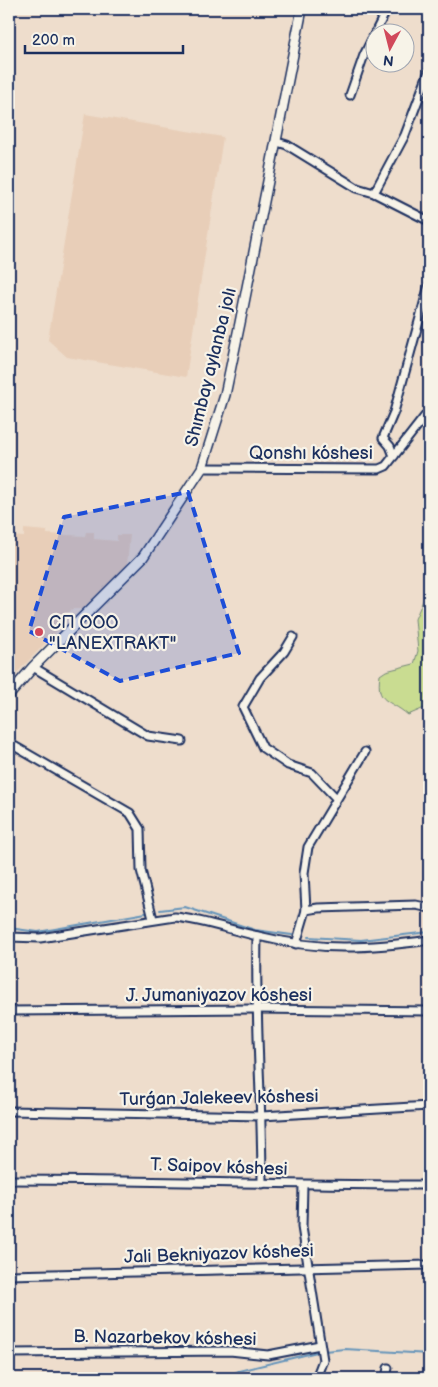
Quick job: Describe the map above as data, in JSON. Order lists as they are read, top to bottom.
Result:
{
  "streets": {
    "main road": ["Shımbay aylanba jolı"],
    "street": [
      "Qonshı kóshesi",
      "J. Jumaniyazov kóshesi",
      "Turǵan Jalekeev kóshesi",
      "T. Saipov kóshesi",
      "Jali Bekniyazov kóshesi",
      "B. Nazarbekov kóshesi"
    ]
  },
  "crossings": [
    ["Shımbay aylanba jolı", "Qonshı kóshesi"]
  ],
  "places": ["СП ООО \"LANEXTRAKT\""],
  "scale_bar": "200 m",
  "north": "bottom"
}
